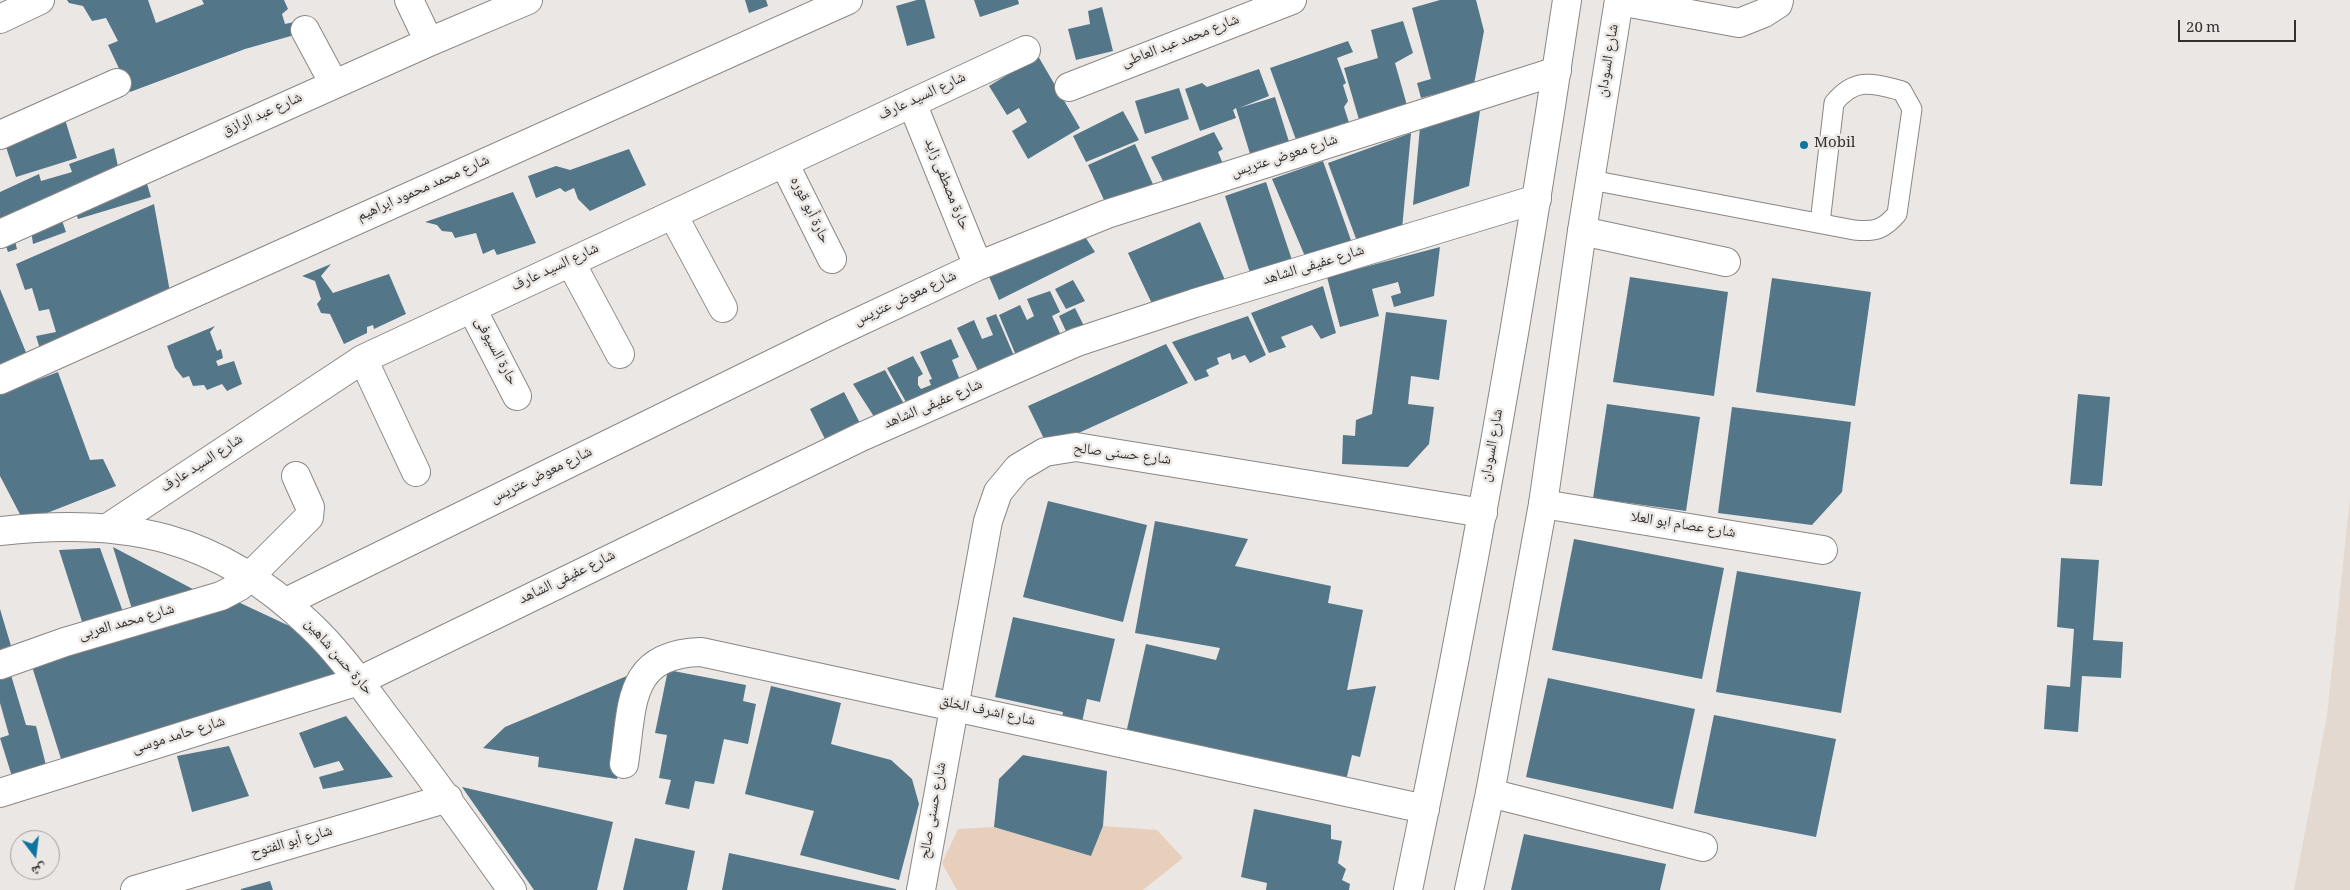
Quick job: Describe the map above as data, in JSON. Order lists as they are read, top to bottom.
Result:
{
  "streets": {
    "street": [
      "شارع محمد عبد العاطى",
      "شارع السودان",
      "شارع السيد عارف",
      "شارع عبد الرازق",
      "شارع معوض عتريس",
      "حارة مصطفى زايد",
      "شارع محمد محمود ابراهيم",
      "حارة أبو قوره",
      "شارع عفيفى الشاهد",
      "حارة السيوفى",
      "شارع حسنى صالح",
      "شارع عصام ابو العلا",
      "شارع محمد العربى",
      "حارة حسن شاهين",
      "شارع اشرف الخلق",
      "شارع حامد موسى",
      "شارع أبو الفتوح"
    ]
  },
  "crossings": [
    ["شارع السودان", "شارع معوض عتريس"],
    ["شارع السودان", "شارع عفيفى الشاهد"],
    ["شارع السودان", "شارع حسنى صالح"],
    ["شارع السودان", "شارع عصام ابو العلا"],
    ["شارع السودان", "شارع اشرف الخلق"],
    ["شارع السيد عارف", "حارة مصطفى زايد"],
    ["شارع السيد عارف", "حارة أبو قوره"],
    ["شارع السيد عارف", "حارة السيوفى"],
    ["شارع السيد عارف", "حارة حسن شاهين"],
    ["شارع معوض عتريس", "حارة مصطفى زايد"],
    ["شارع معوض عتريس", "حارة حسن شاهين"],
    ["شارع عفيفى الشاهد", "حارة حسن شاهين"],
    ["شارع عفيفى الشاهد", "شارع حامد موسى"],
    ["شارع حسنى صالح", "شارع اشرف الخلق"],
    ["شارع محمد العربى", "حارة حسن شاهين"],
    ["حارة حسن شاهين", "شارع حامد موسى"],
    ["حارة حسن شاهين", "شارع أبو الفتوح"]
  ],
  "places": ["Mobil"],
  "scale_bar": "20 m",
  "north": "bottom"
}
